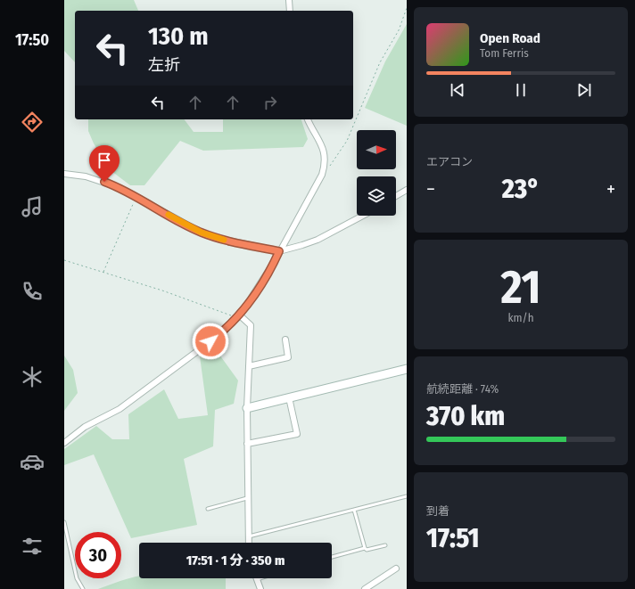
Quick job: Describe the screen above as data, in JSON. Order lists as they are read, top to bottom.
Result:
{
  "north": "right",
  "page": {
    "tabs": "17:50",
    "turn": ["130 m", "左折"],
    "song": ["Open Road", "Tom Ferris"],
    "tile": [
      "エアコン",
      ["21", "km/h"],
      ["航続距離 · 74%", "370 km"],
      ["到着", "17:51"]
    ],
    "heat": ["−", "23°", "+"],
    "limit": "30",
    "trip": "17:51 · 1 分 · 350 m"
  }
}
